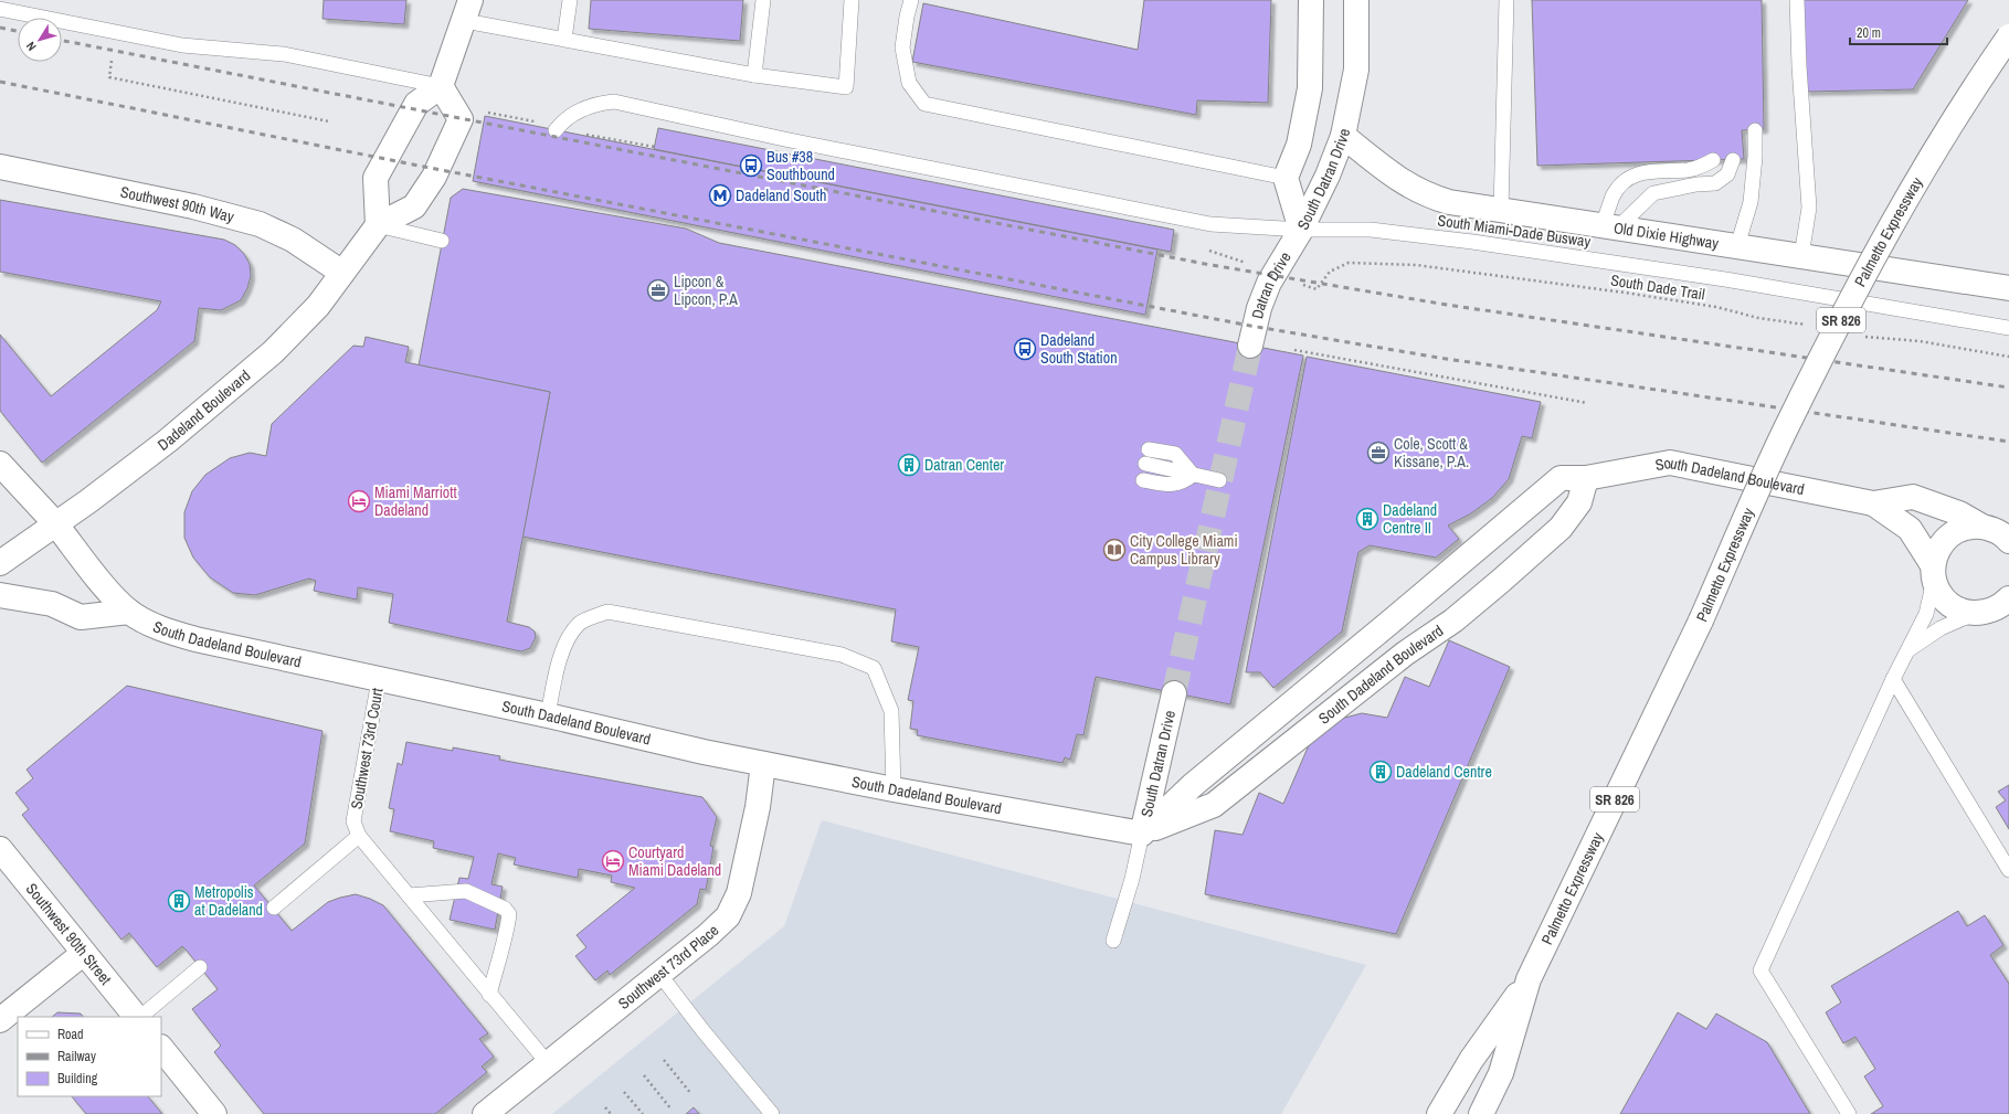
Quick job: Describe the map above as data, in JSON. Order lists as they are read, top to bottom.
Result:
{
  "streets": {
    "main road": [
      "South Datran Drive",
      "Southwest 90th Way",
      "Palmetto Expressway",
      "Old Dixie Highway",
      "Datran Drive",
      "SR 826",
      "Dadeland Boulevard",
      "South Dadeland Boulevard",
      "Southwest 90th Street",
      "Southwest 73rd Place"
    ],
    "lane": ["South Miami-Dade Busway", "Southwest 73rd Court"],
    "path": ["South Dade Trail"]
  },
  "crossings": [
    ["South Datran Drive", "South Miami-Dade Busway"],
    ["South Datran Drive", "Old Dixie Highway"],
    ["South Datran Drive", "Datran Drive"],
    ["South Datran Drive", "South Dadeland Boulevard"],
    ["Southwest 90th Way", "Dadeland Boulevard"],
    ["South Miami-Dade Busway", "Datran Drive"],
    ["Dadeland Boulevard", "South Dadeland Boulevard"],
    ["South Dadeland Boulevard", "Southwest 73rd Court"],
    ["South Dadeland Boulevard", "Southwest 73rd Place"]
  ],
  "places": {
    "bus stop": ["Bus #38 Southbound", "Dadeland South Station"],
    "metro station": ["Dadeland South"],
    "office": ["Lipcon & Lipcon, P.A", "Cole, Scott & Kissane, P.A."],
    "building": [
      "Datran Center",
      "Dadeland Centre II",
      "Dadeland Centre",
      "Metropolis at Dadeland"
    ],
    "hotel": ["Miami Marriott Dadeland", "Courtyard Miami Dadeland"],
    "library": ["City College Miami Campus Library"]
  },
  "legend": ["Road", "Railway", "Building"],
  "scale_bar": "20 m",
  "north": "bottom left"
}
